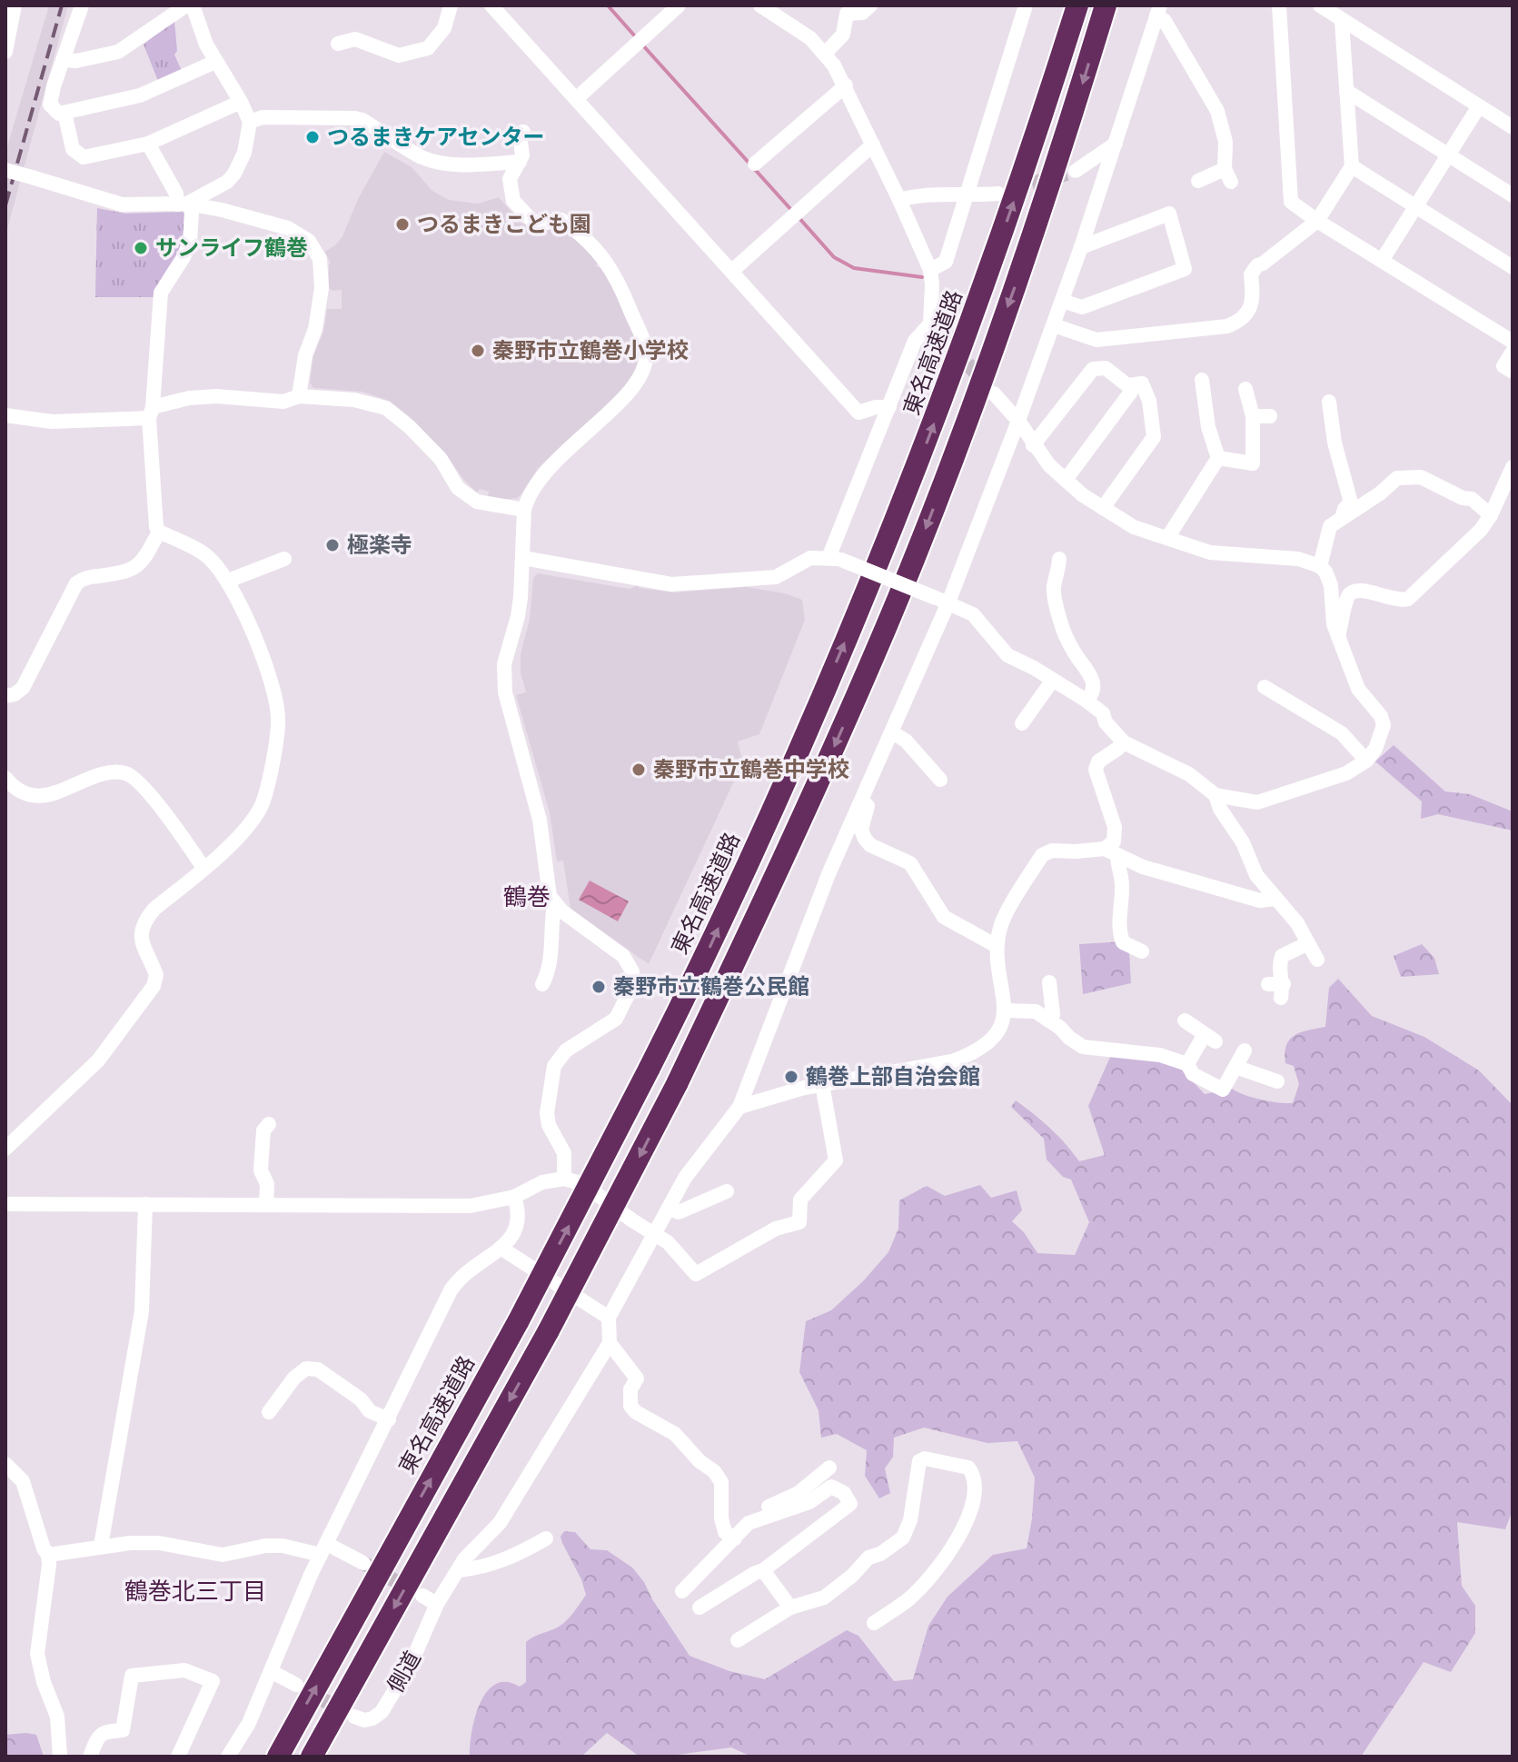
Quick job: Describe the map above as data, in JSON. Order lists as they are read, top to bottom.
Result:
{
  "streets": {
    "highway": ["東名高速道路"],
    "street": ["側道"]
  },
  "districts": ["鶴巻", "鶴巻北三丁目"],
  "places": [
    "つるまきケアセンター",
    "つるまきこども園",
    "サンライフ鶴巻",
    "秦野市立鶴巻小学校",
    "極楽寺",
    "秦野市立鶴巻中学校",
    "秦野市立鶴巻公民館",
    "鶴巻上部自治会館"
  ]
}
